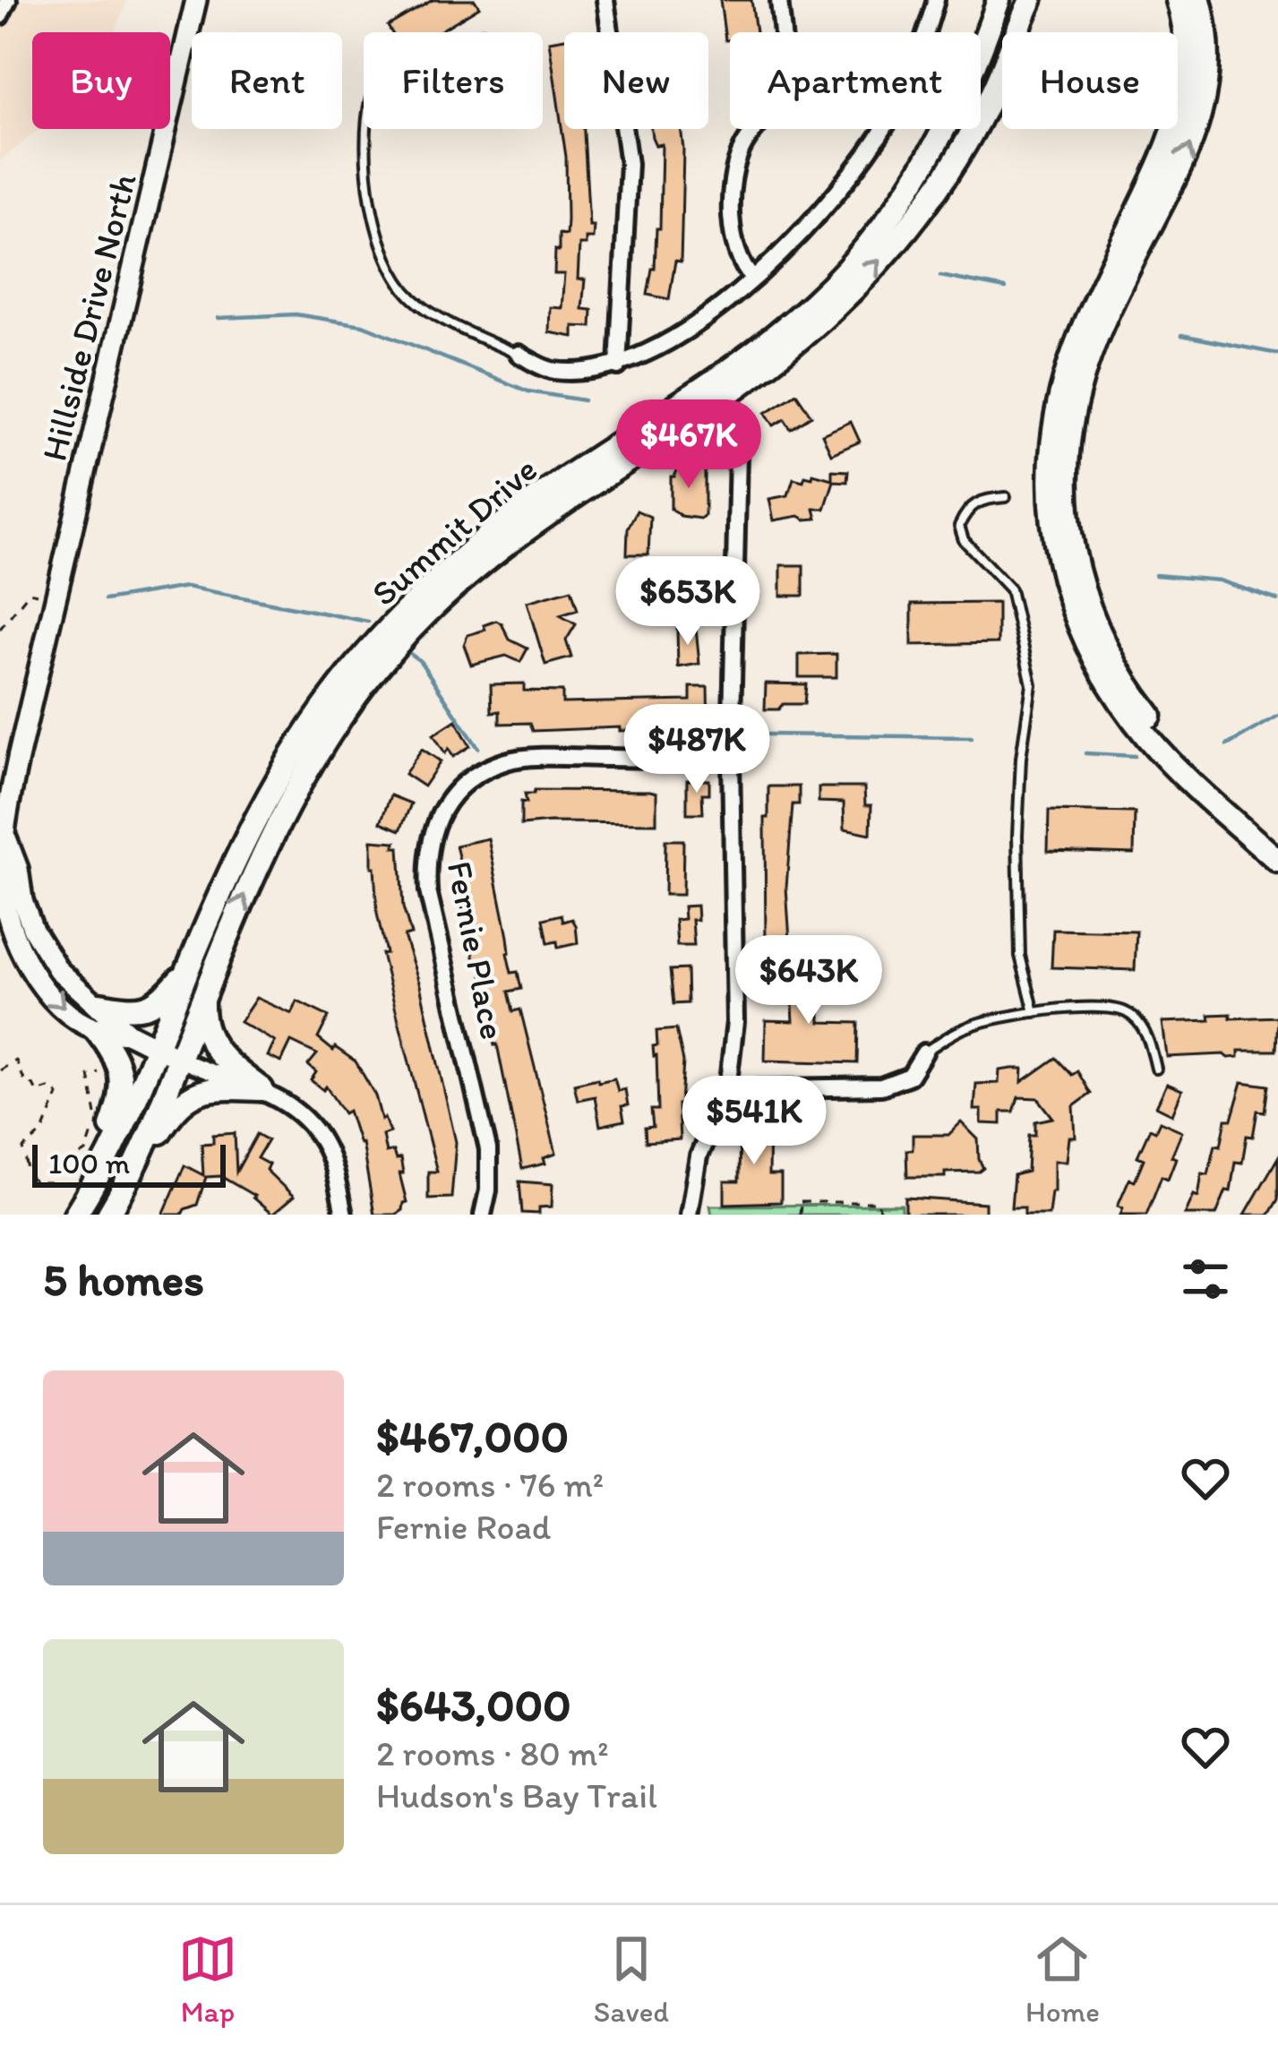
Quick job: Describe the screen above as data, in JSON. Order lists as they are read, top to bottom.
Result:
{
  "streets": {
    "main road": ["Summit Drive"],
    "street": ["Hillside Drive North", "Fernie Place"]
  },
  "crossings": [
    ["Hillside Drive North", "Summit Drive"]
  ],
  "scale_bar": "100 m",
  "page": {
    "chip": [
      "Buy",
      "Rent",
      "Filters",
      "New",
      "Apartment",
      "House"
    ],
    "price": [
      "$467K",
      "$653K",
      "$487K",
      "$643K",
      "$541K"
    ],
    "scale": "100 m",
    "heading": "5 homes",
    "list": [
      {
        "name": "$467,000",
        "note": "2 rooms · 76 m² · Fernie Road"
      },
      {
        "name": "$643,000",
        "note": "2 rooms · 80 m² · Hudson's Bay Trail"
      }
    ],
    "tabs": ["Map", "Saved", "Home"]
  }
}
